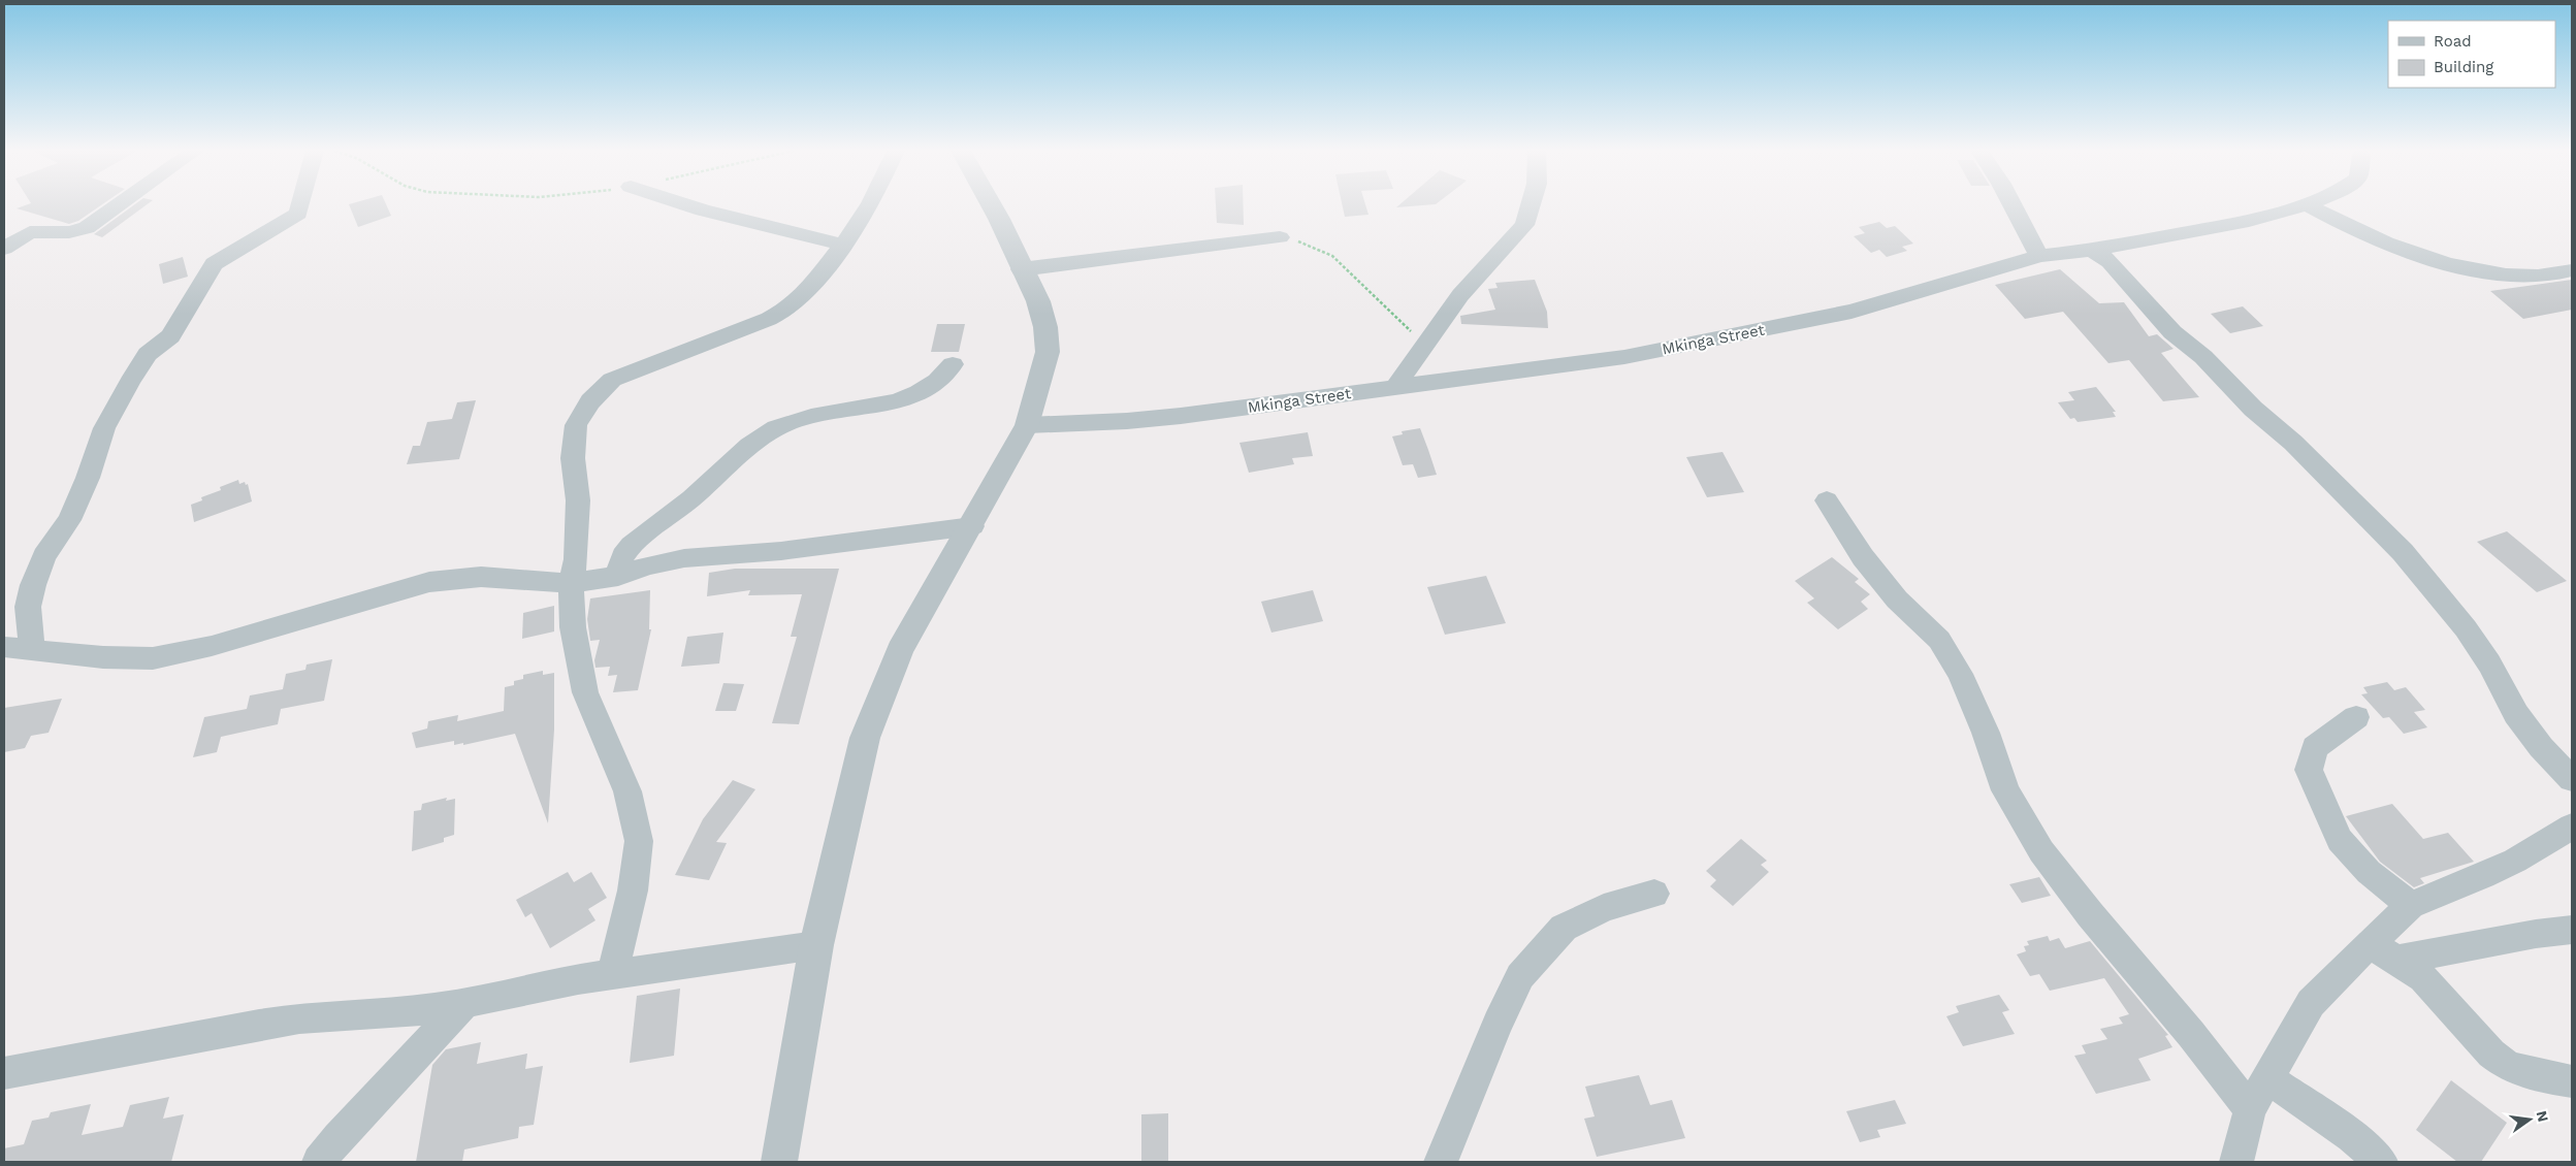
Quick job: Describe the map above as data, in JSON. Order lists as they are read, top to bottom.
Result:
{
  "streets": {
    "street": ["Mkinga Street"]
  },
  "legend": ["Road", "Building"],
  "north": "right"
}
